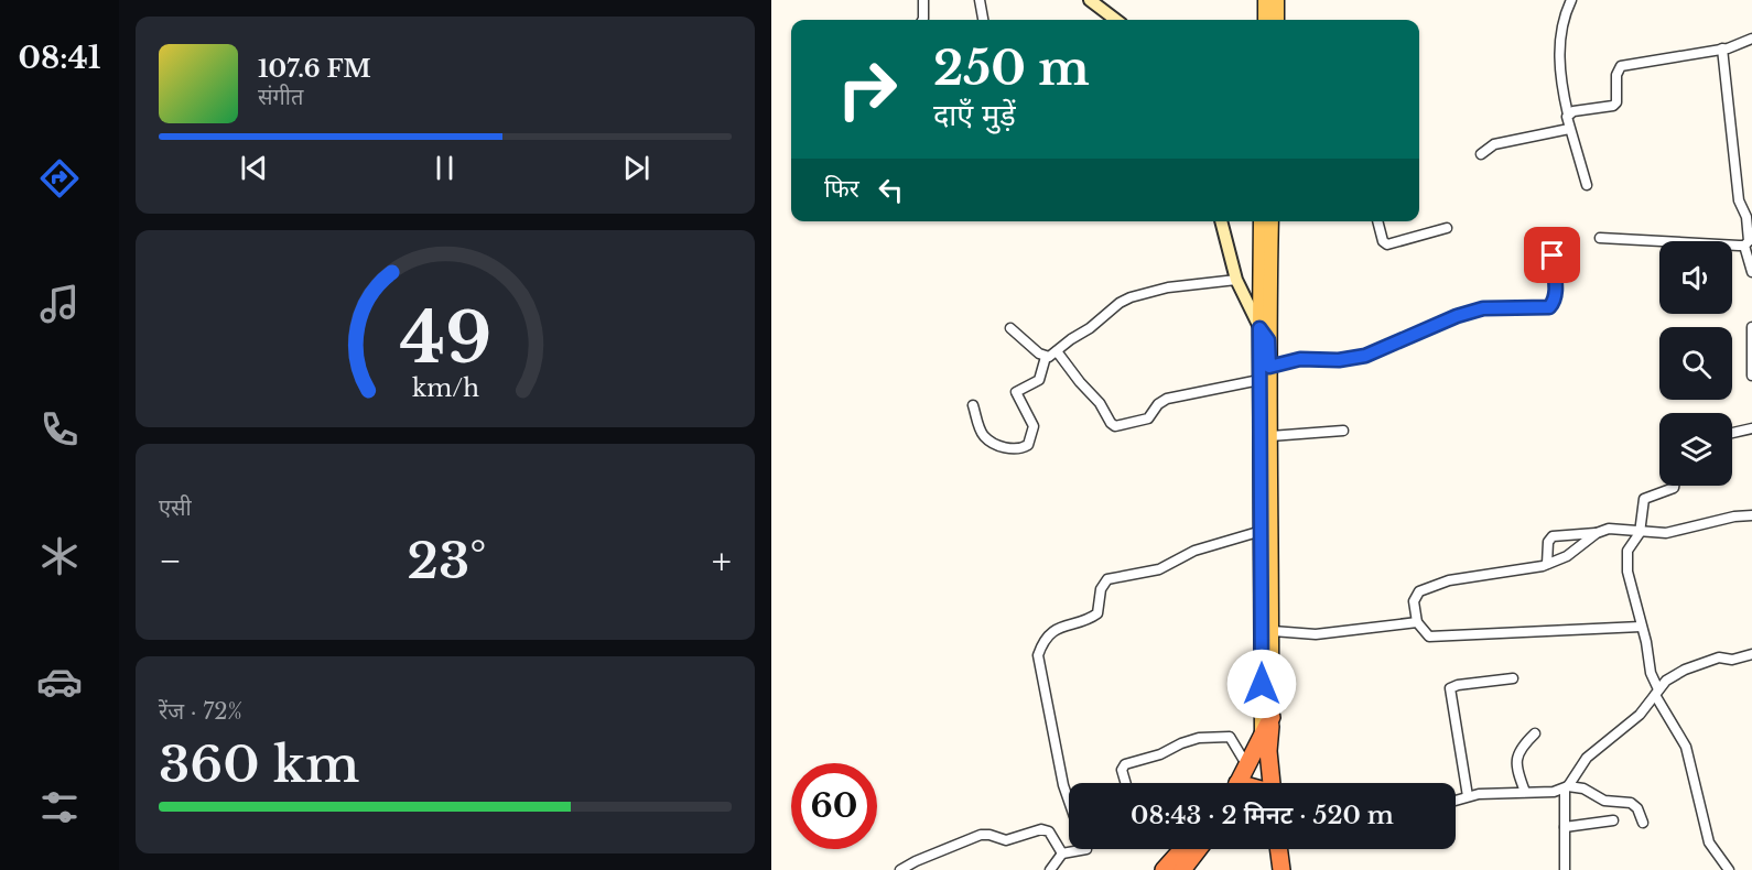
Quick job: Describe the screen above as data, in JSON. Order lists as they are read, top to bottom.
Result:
{
  "page": {
    "tabs": "08:41",
    "turn": ["250 m", "दाएँ मुड़ें"],
    "song": ["107.6 FM", "संगीत"],
    "then": "फिर",
    "tile": [
      "एसी",
      ["रेंज · 72%", "360 km"]
    ],
    "heat": ["−", "23°", "+"],
    "limit": "60",
    "trip": "08:43 · 2 मिनट · 520 m",
    "gauge": ["49", "km/h"]
  }
}
